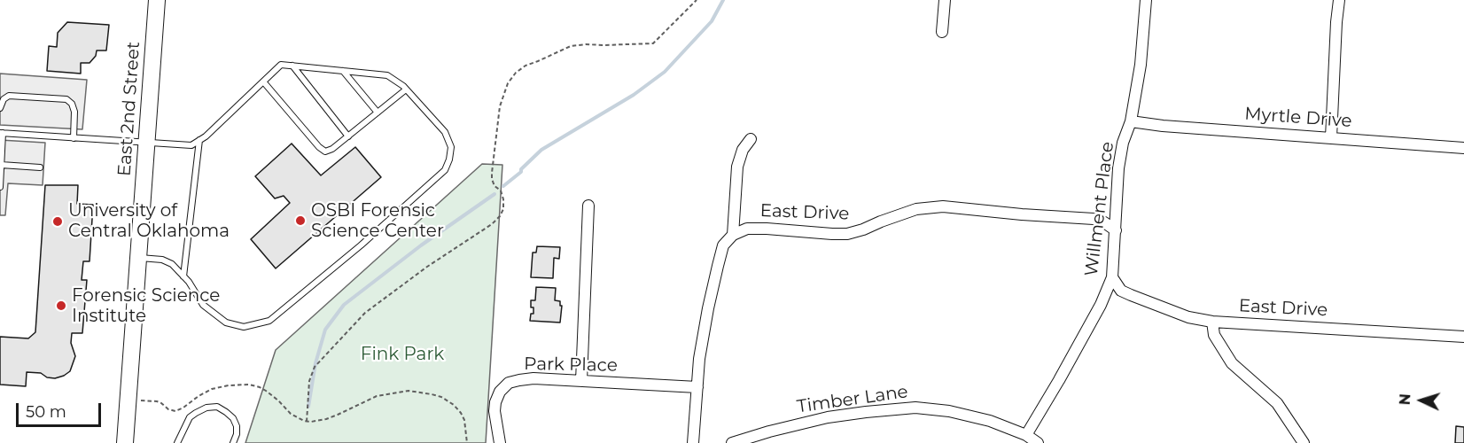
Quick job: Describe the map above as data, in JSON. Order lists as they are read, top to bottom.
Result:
{
  "streets": {
    "main road": ["East 2nd Street"],
    "street": [
      "Myrtle Drive",
      "Willment Place",
      "East Drive",
      "Park Place",
      "Timber Lane"
    ]
  },
  "crossings": [
    ["Myrtle Drive", "Willment Place"],
    ["Willment Place", "East Drive"],
    ["Willment Place", "Timber Lane"]
  ],
  "parks": ["Fink Park"],
  "places": ["OSBI Forensic Science Center", "University of Central Oklahoma", "Forensic Science Institute"],
  "scale_bar": "50 m",
  "north": "left"
}
